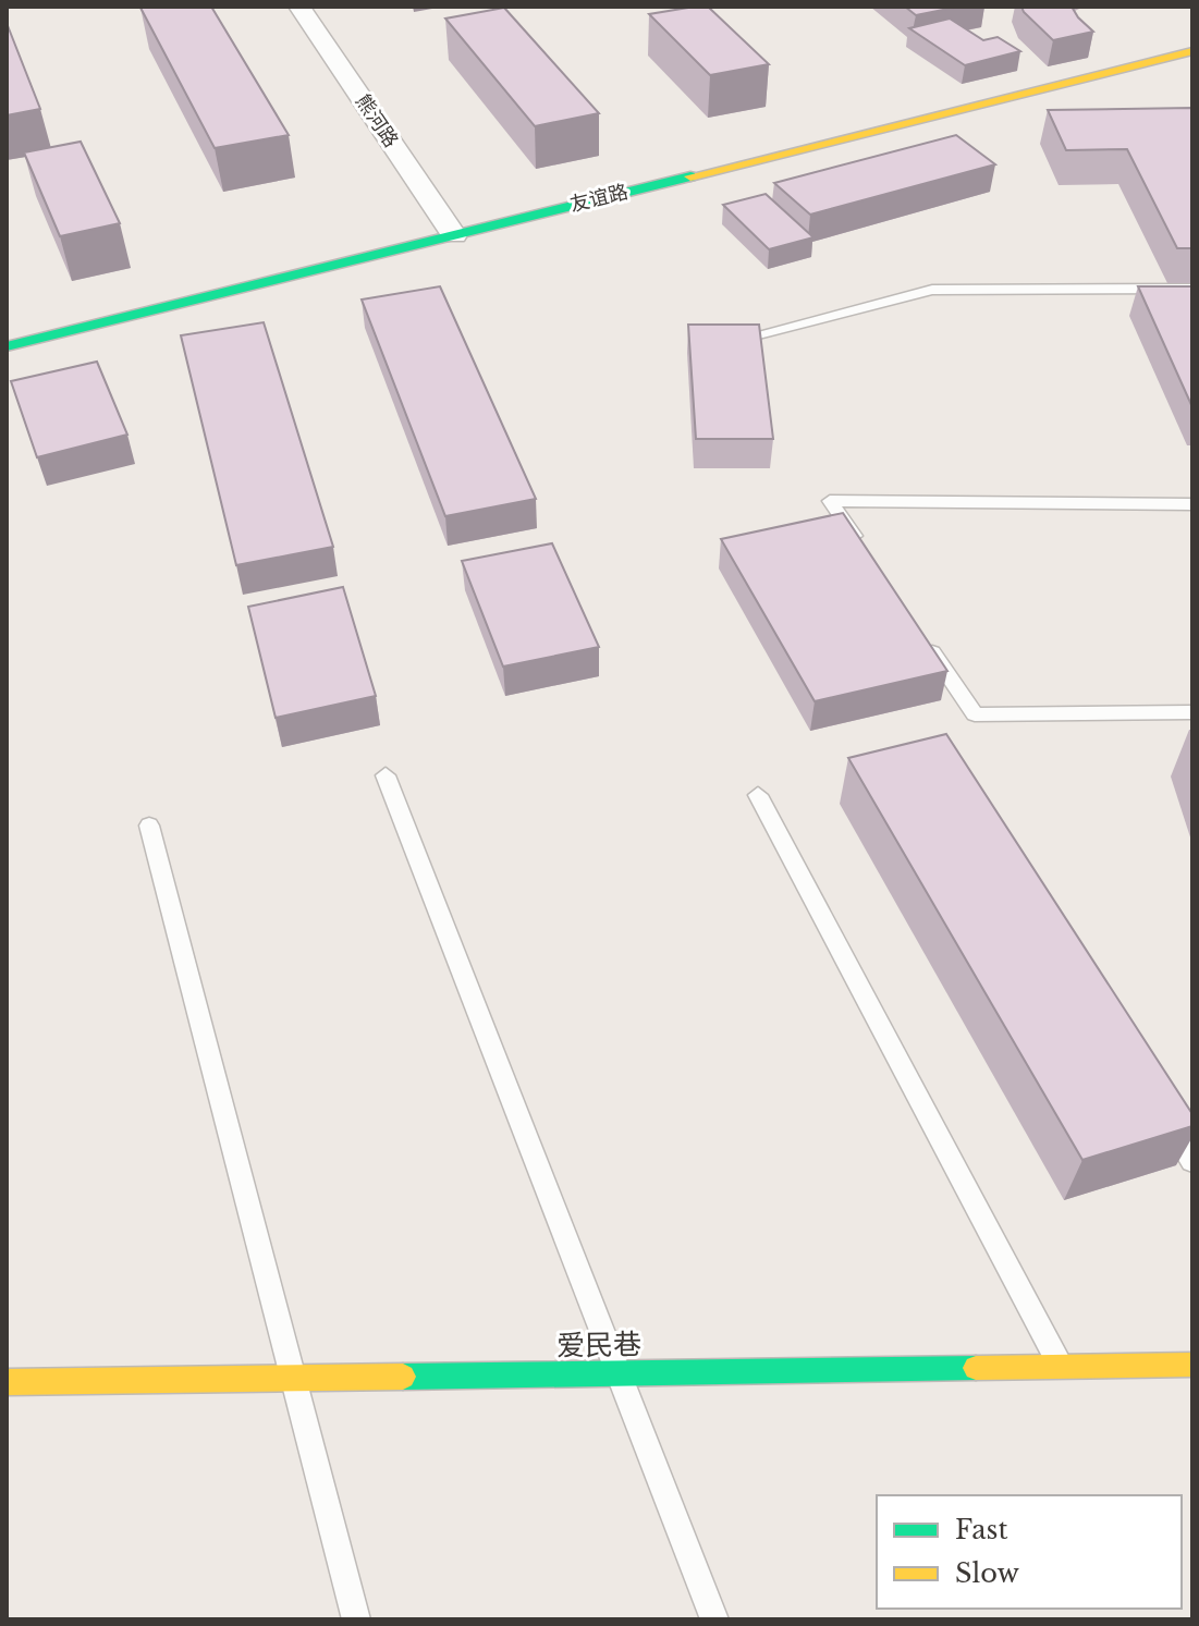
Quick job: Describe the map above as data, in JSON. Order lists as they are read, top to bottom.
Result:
{
  "streets": {
    "street": ["熊河路", "友谊路", "爱民巷"]
  },
  "crossings": [
    ["熊河路", "友谊路"]
  ],
  "legend": ["Fast", "Slow"]
}
